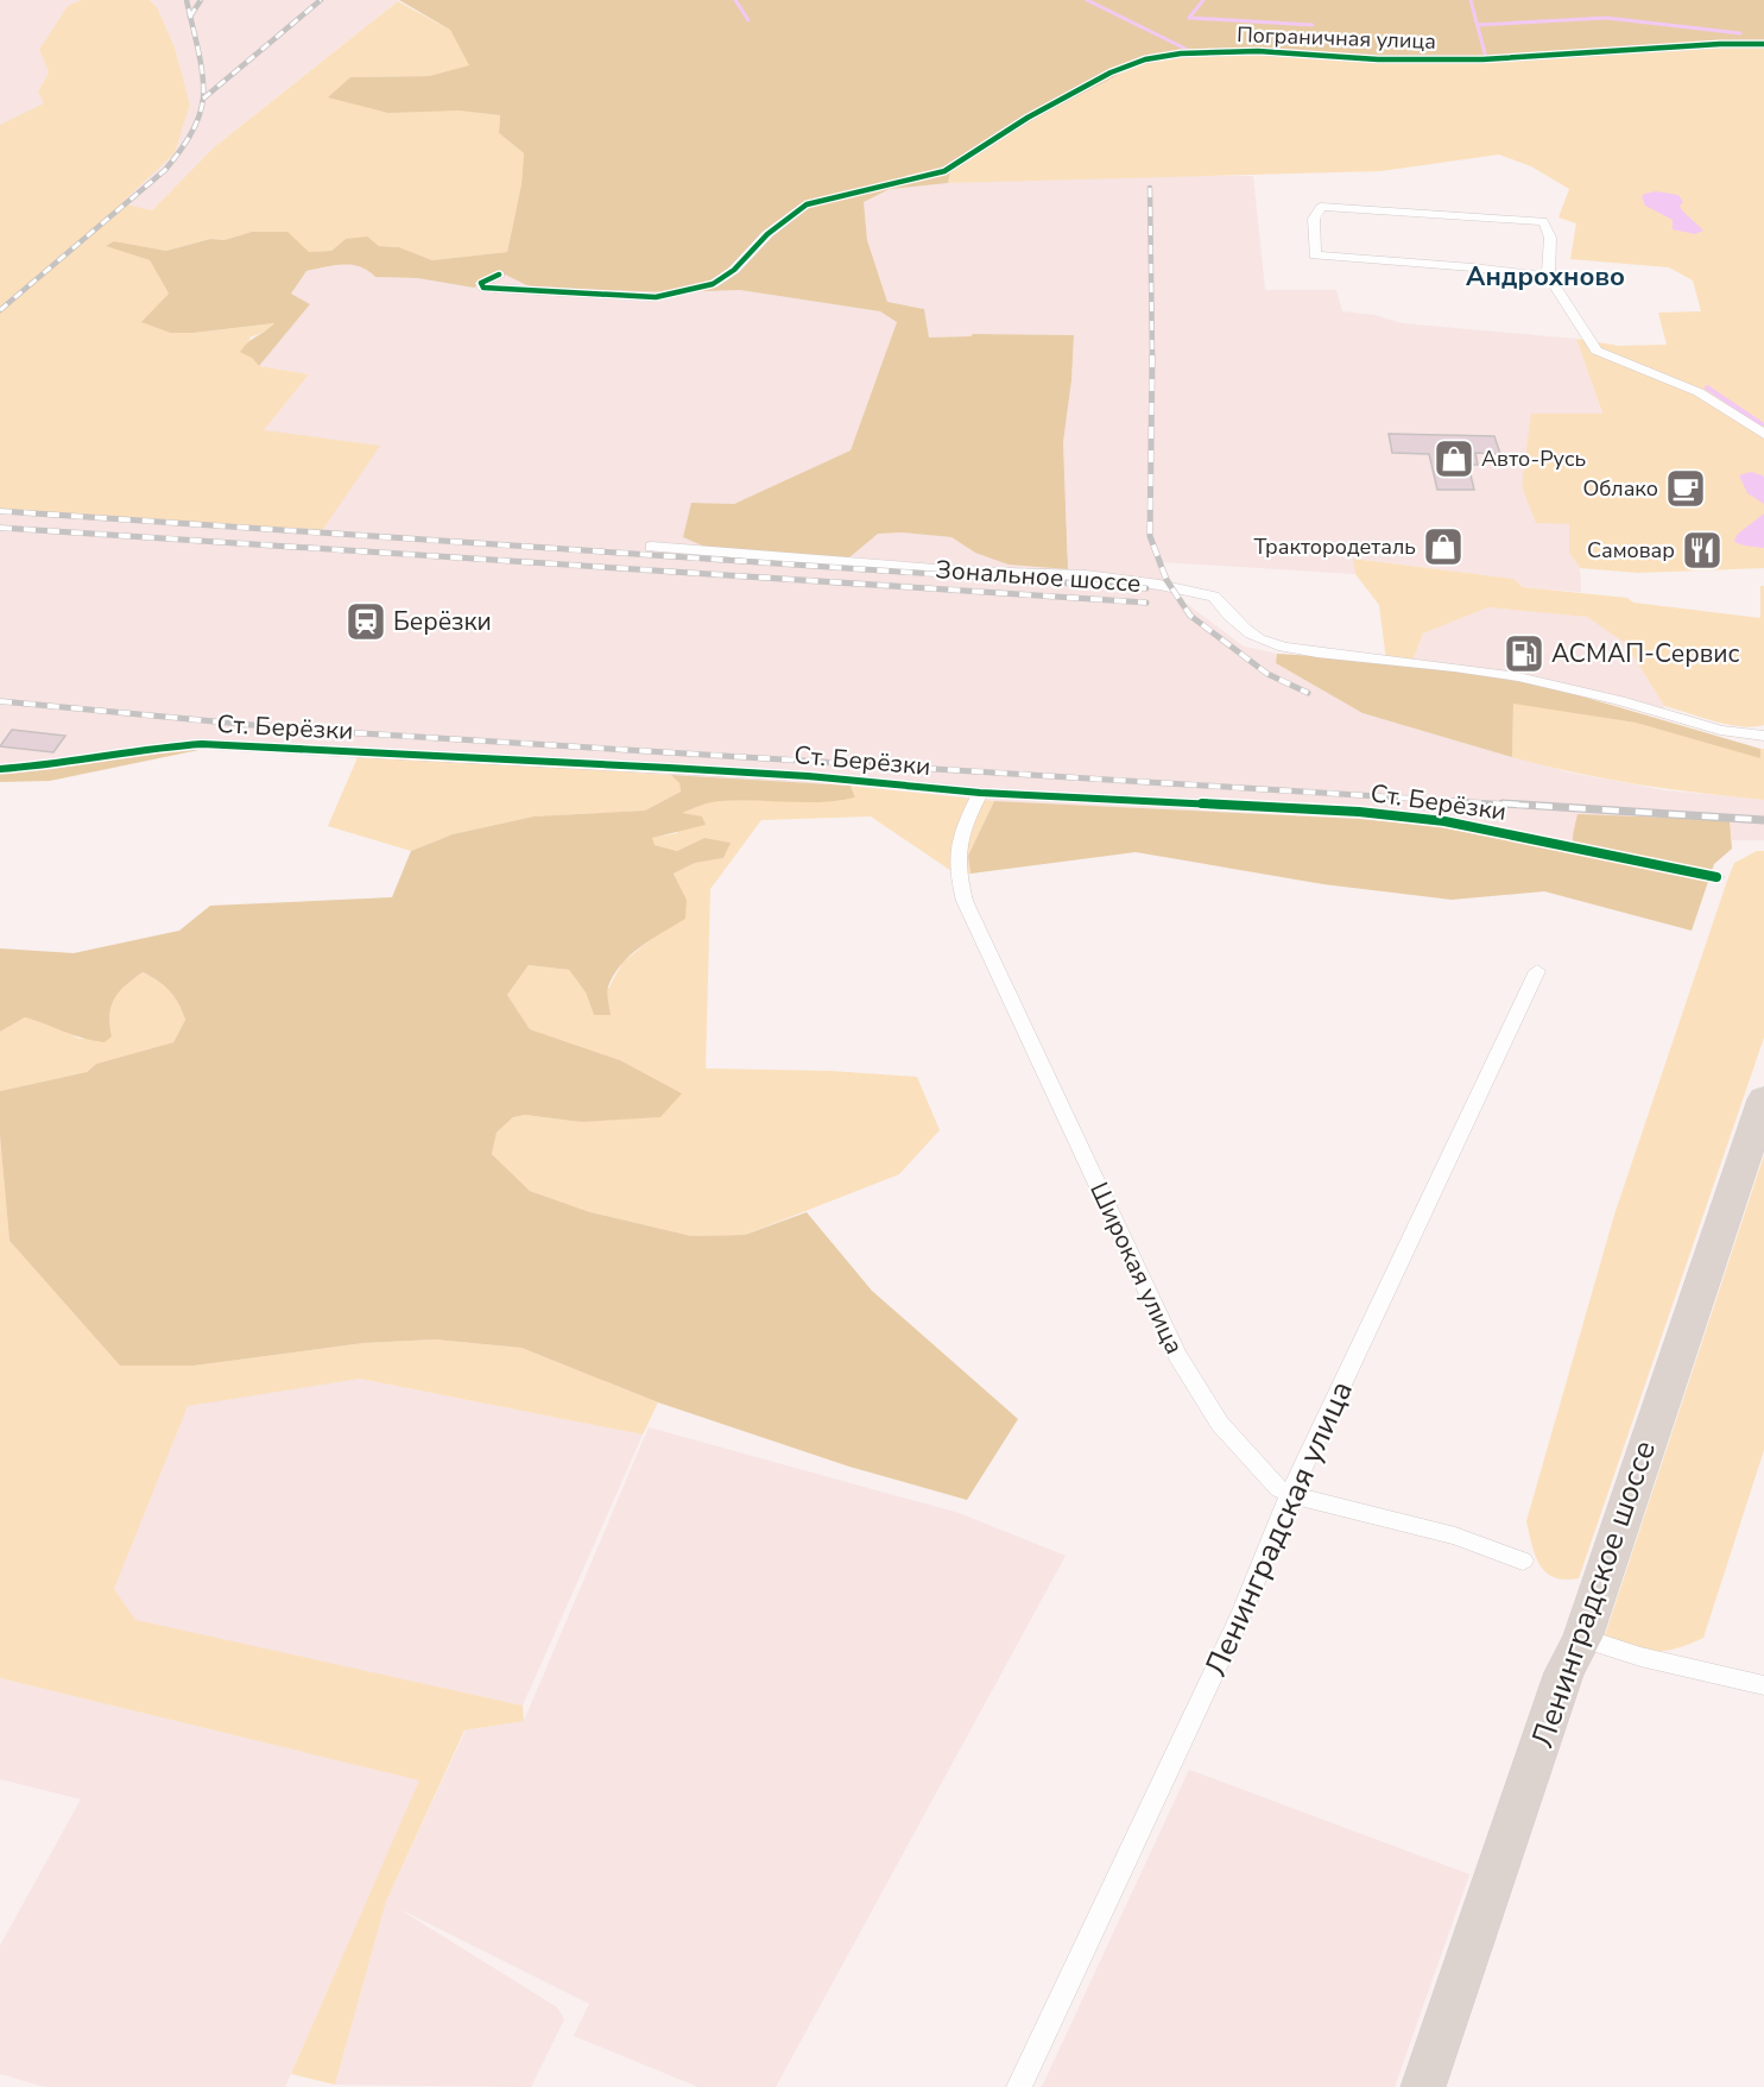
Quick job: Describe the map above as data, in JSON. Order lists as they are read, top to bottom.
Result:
{
  "streets": {
    "highway": ["Ленинградское шоссе"],
    "street": [
      "Пограничная улица",
      "Зональное шоссе",
      "Ст. Берёзки",
      "Широкая улица",
      "Ленинградская улица"
    ]
  },
  "crossings": [
    ["Ст. Берёзки", "Широкая улица"],
    ["Широкая улица", "Ленинградская улица"]
  ],
  "districts": ["Андрохново"],
  "places": {
    "shop": ["Авто-Русь", "Трактородеталь"],
    "cafe": ["Облако"],
    "restaurant": ["Самовар"],
    "station": ["Берёзки"],
    "fuel station": ["АСМАП-Сервис"]
  }
}
